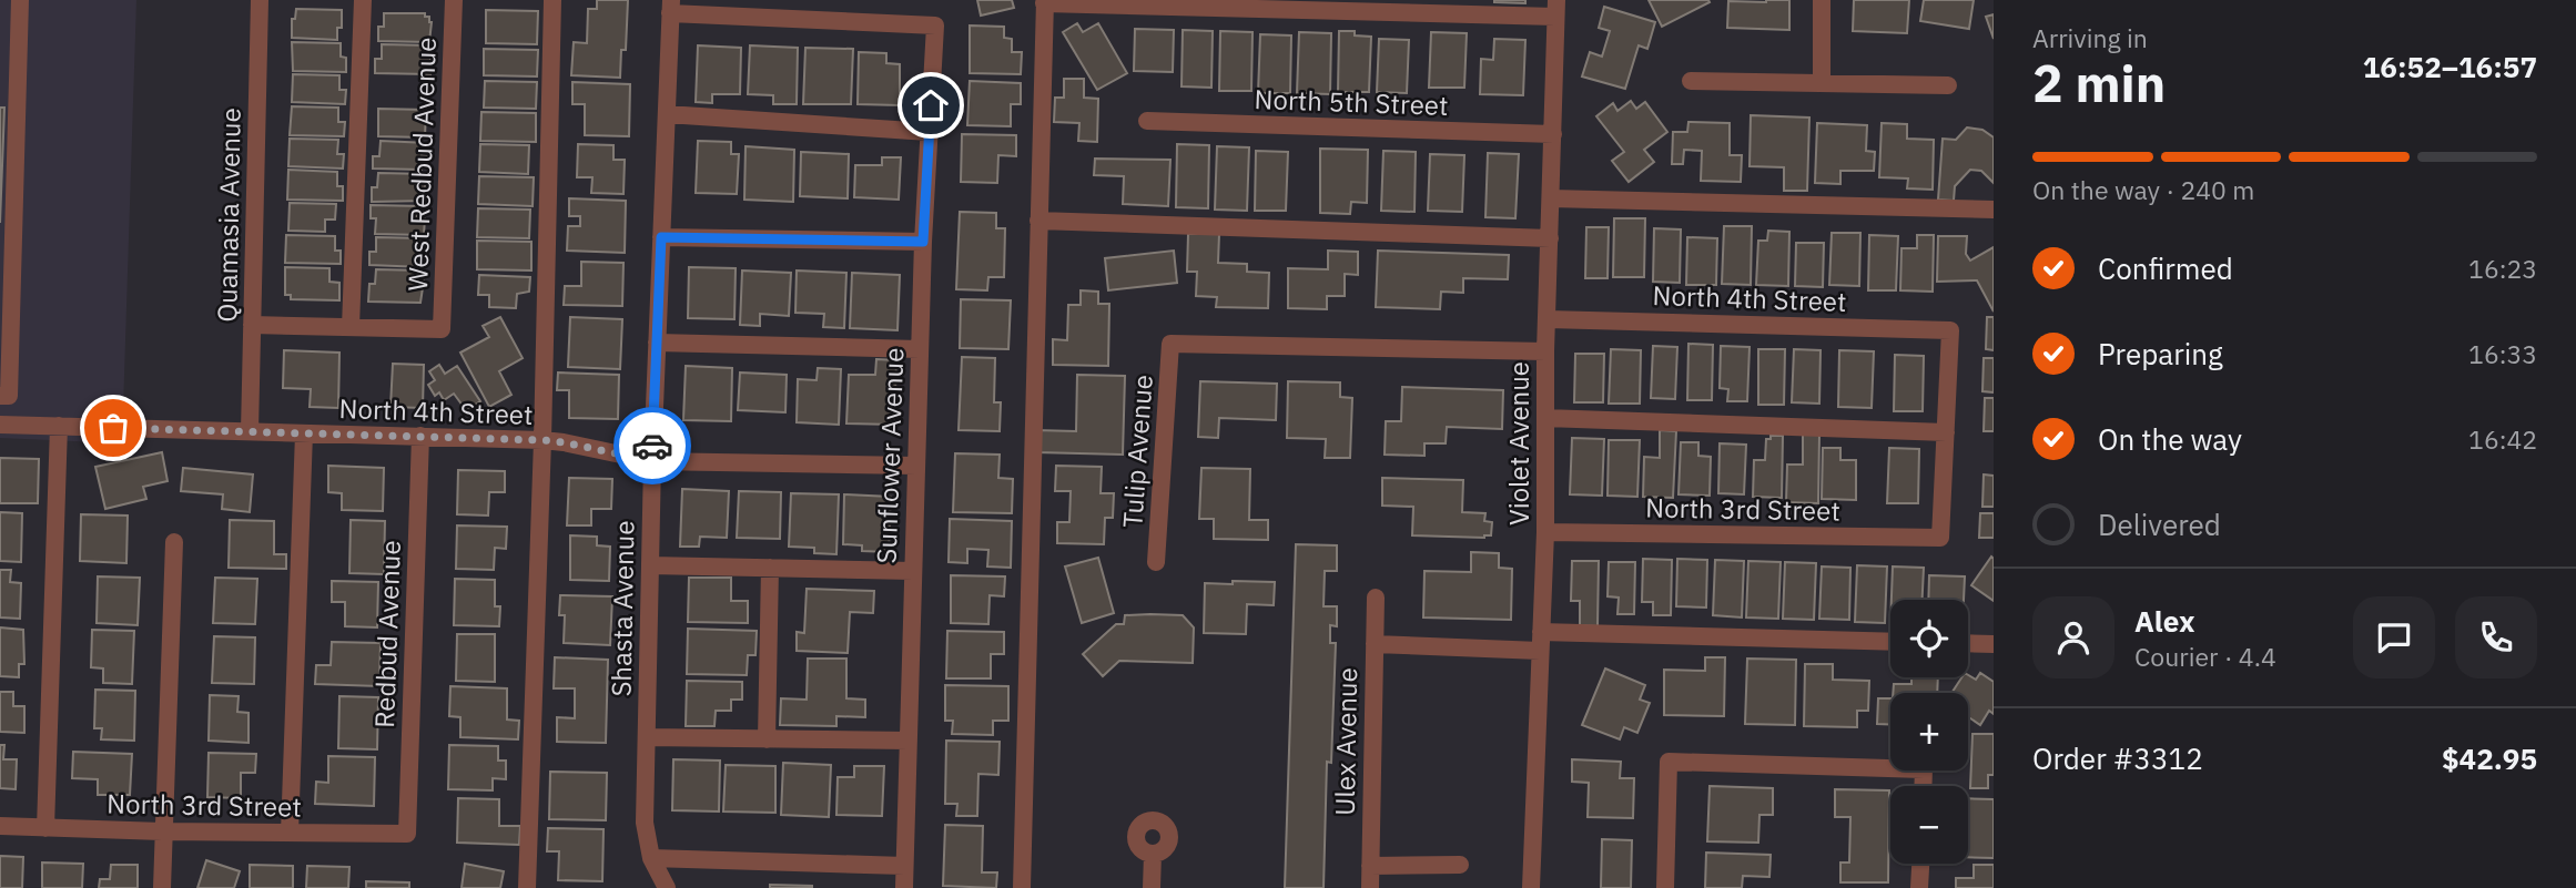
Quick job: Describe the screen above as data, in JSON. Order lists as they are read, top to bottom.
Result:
{
  "streets": {
    "street": [
      "North 5th Street",
      "West Redbud Avenue",
      "Quamasia Avenue",
      "North 4th Street",
      "Violet Avenue",
      "Tulip Avenue",
      "Sunflower Avenue",
      "North 3rd Street",
      "Shasta Avenue",
      "Redbud Avenue",
      "Ulex Avenue"
    ]
  },
  "crossings": [
    ["North 5th Street", "Violet Avenue"],
    ["Quamasia Avenue", "North 4th Street"],
    ["North 4th Street", "Violet Avenue"],
    ["North 4th Street", "Sunflower Avenue"],
    ["North 4th Street", "North 3rd Street"],
    ["North 4th Street", "Shasta Avenue"],
    ["North 4th Street", "Redbud Avenue"],
    ["Violet Avenue", "Tulip Avenue"],
    ["Violet Avenue", "North 3rd Street"],
    ["Sunflower Avenue", "Shasta Avenue"],
    ["North 3rd Street", "Redbud Avenue"]
  ],
  "page": {
    "heading": ["2 min", "Arriving in", "16:52–16:57"],
    "panel": [
      "Alex",
      "Courier · 4.4",
      "Order #3312",
      "$42.95"
    ],
    "bar": "On the way · 240 m",
    "list": [
      ["Confirmed", "16:23"],
      ["Preparing", "16:33"],
      ["On the way", "16:42"],
      "Delivered"
    ],
    "map_buttons": ["+", "−"]
  }
}
